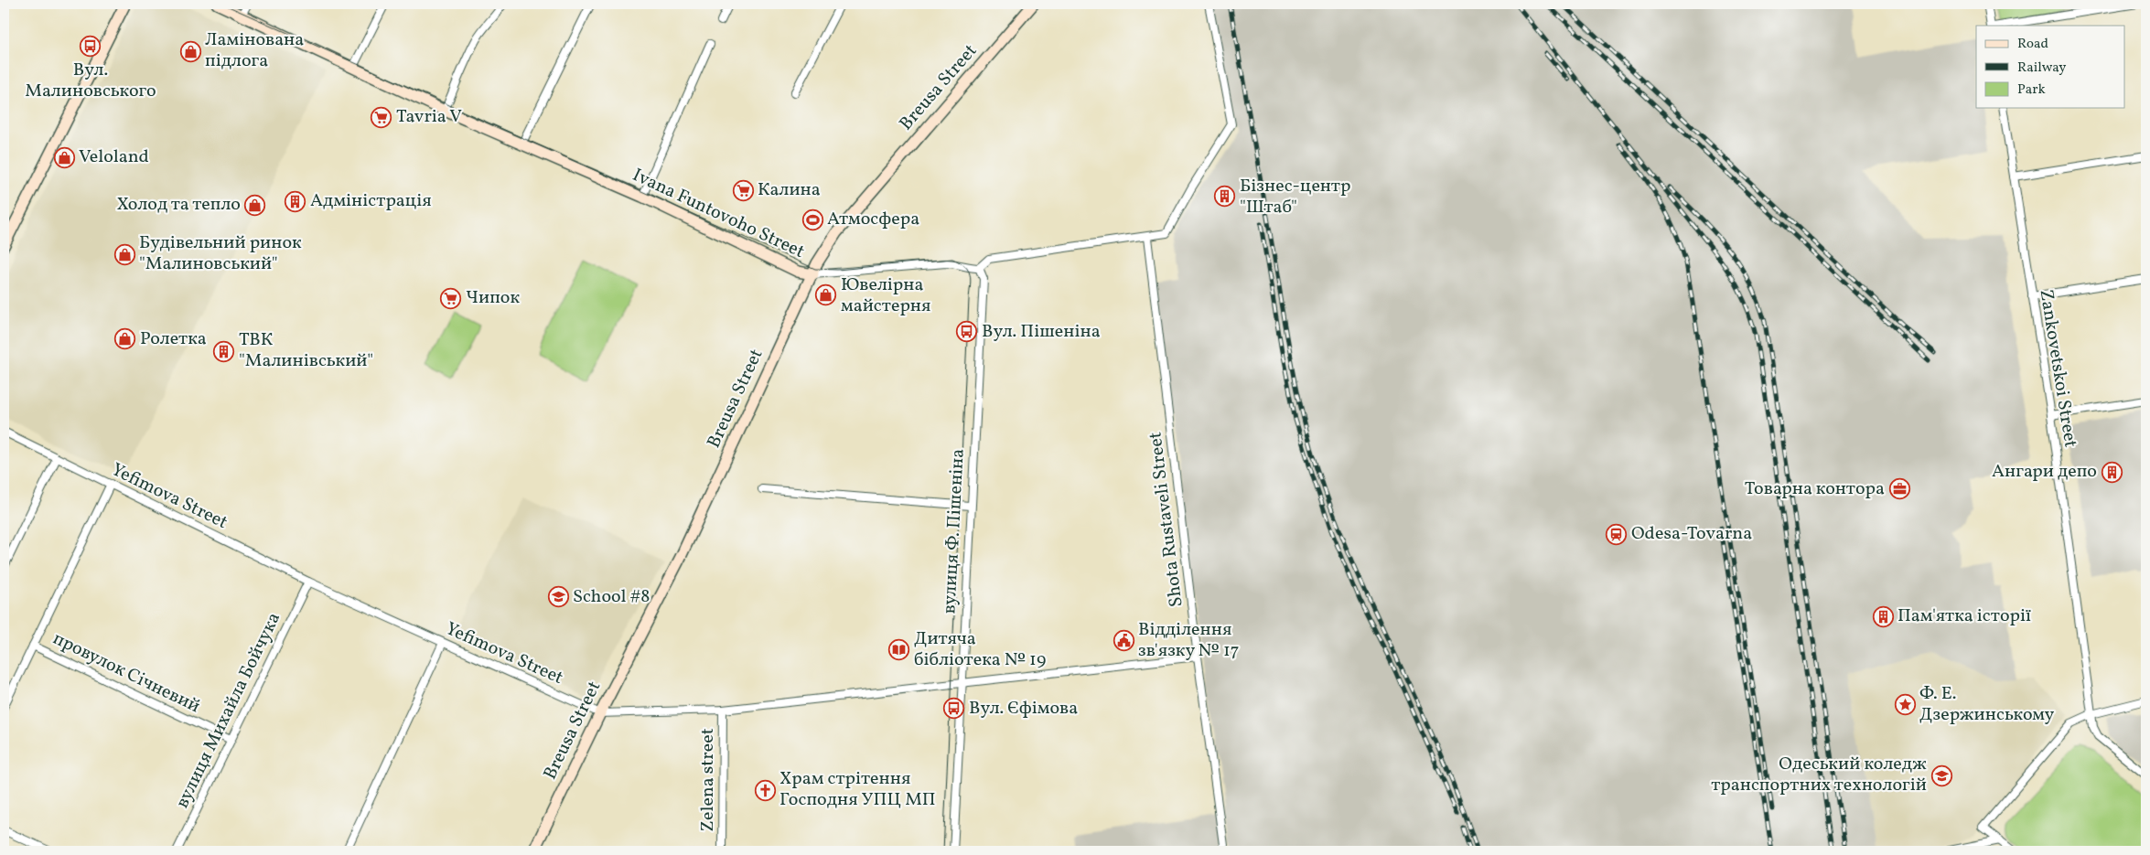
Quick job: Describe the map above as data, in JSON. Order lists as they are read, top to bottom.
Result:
{
  "streets": {
    "street": [
      "Breusa Street",
      "Ivana Funtovoho Street",
      "Zankovetskoi Street",
      "Yefimova Street",
      "Shota Rustaveli Street",
      "вулиця Ф. Пішеніна",
      "провулок Січневий",
      "вулиця Михайла Бойчука",
      "Zelena street"
    ]
  },
  "crossings": [
    ["Breusa Street", "Ivana Funtovoho Street"],
    ["Breusa Street", "Yefimova Street"],
    ["Ivana Funtovoho Street", "вулиця Ф. Пішеніна"],
    ["Yefimova Street", "Shota Rustaveli Street"],
    ["Yefimova Street", "вулиця Ф. Пішеніна"],
    ["Yefimova Street", "вулиця Михайла Бойчука"],
    ["Yefimova Street", "Zelena street"],
    ["провулок Січневий", "вулиця Михайла Бойчука"]
  ],
  "places": {
    "bus stop": ["Вул. Малиновського", "Вул. Пішеніна", "Вул. Єфімова"],
    "shop": [
      "Ламінована підлога",
      "Veloland",
      "Холод та тепло",
      "Будівельний ринок \"Малиновський\"",
      "Ювелірна майстерня",
      "Ролетка"
    ],
    "supermarket": ["Tavria V", "Калина", "Чипок"],
    "building": [
      "Бізнес-центр \"Штаб\"",
      "Адміністрація",
      "ТВК \"Малинівський\"",
      "Ангари депо",
      "Пам'ятка історії"
    ],
    "sports": ["Атмосфера"],
    "office": ["Товарна контора"],
    "station": ["Odesa-Tovarna"],
    "school or university": ["School #8", "Одеський коледж транспортних технологій"],
    "public building": ["Відділення зв'язку № 17"],
    "library": ["Дитяча бібліотека № 19"],
    "place": ["Ф. Е. Дзержинському"],
    "church": ["Храм стрітення Господня УПЦ МП"]
  },
  "legend": ["Road", "Railway", "Park"]
}
